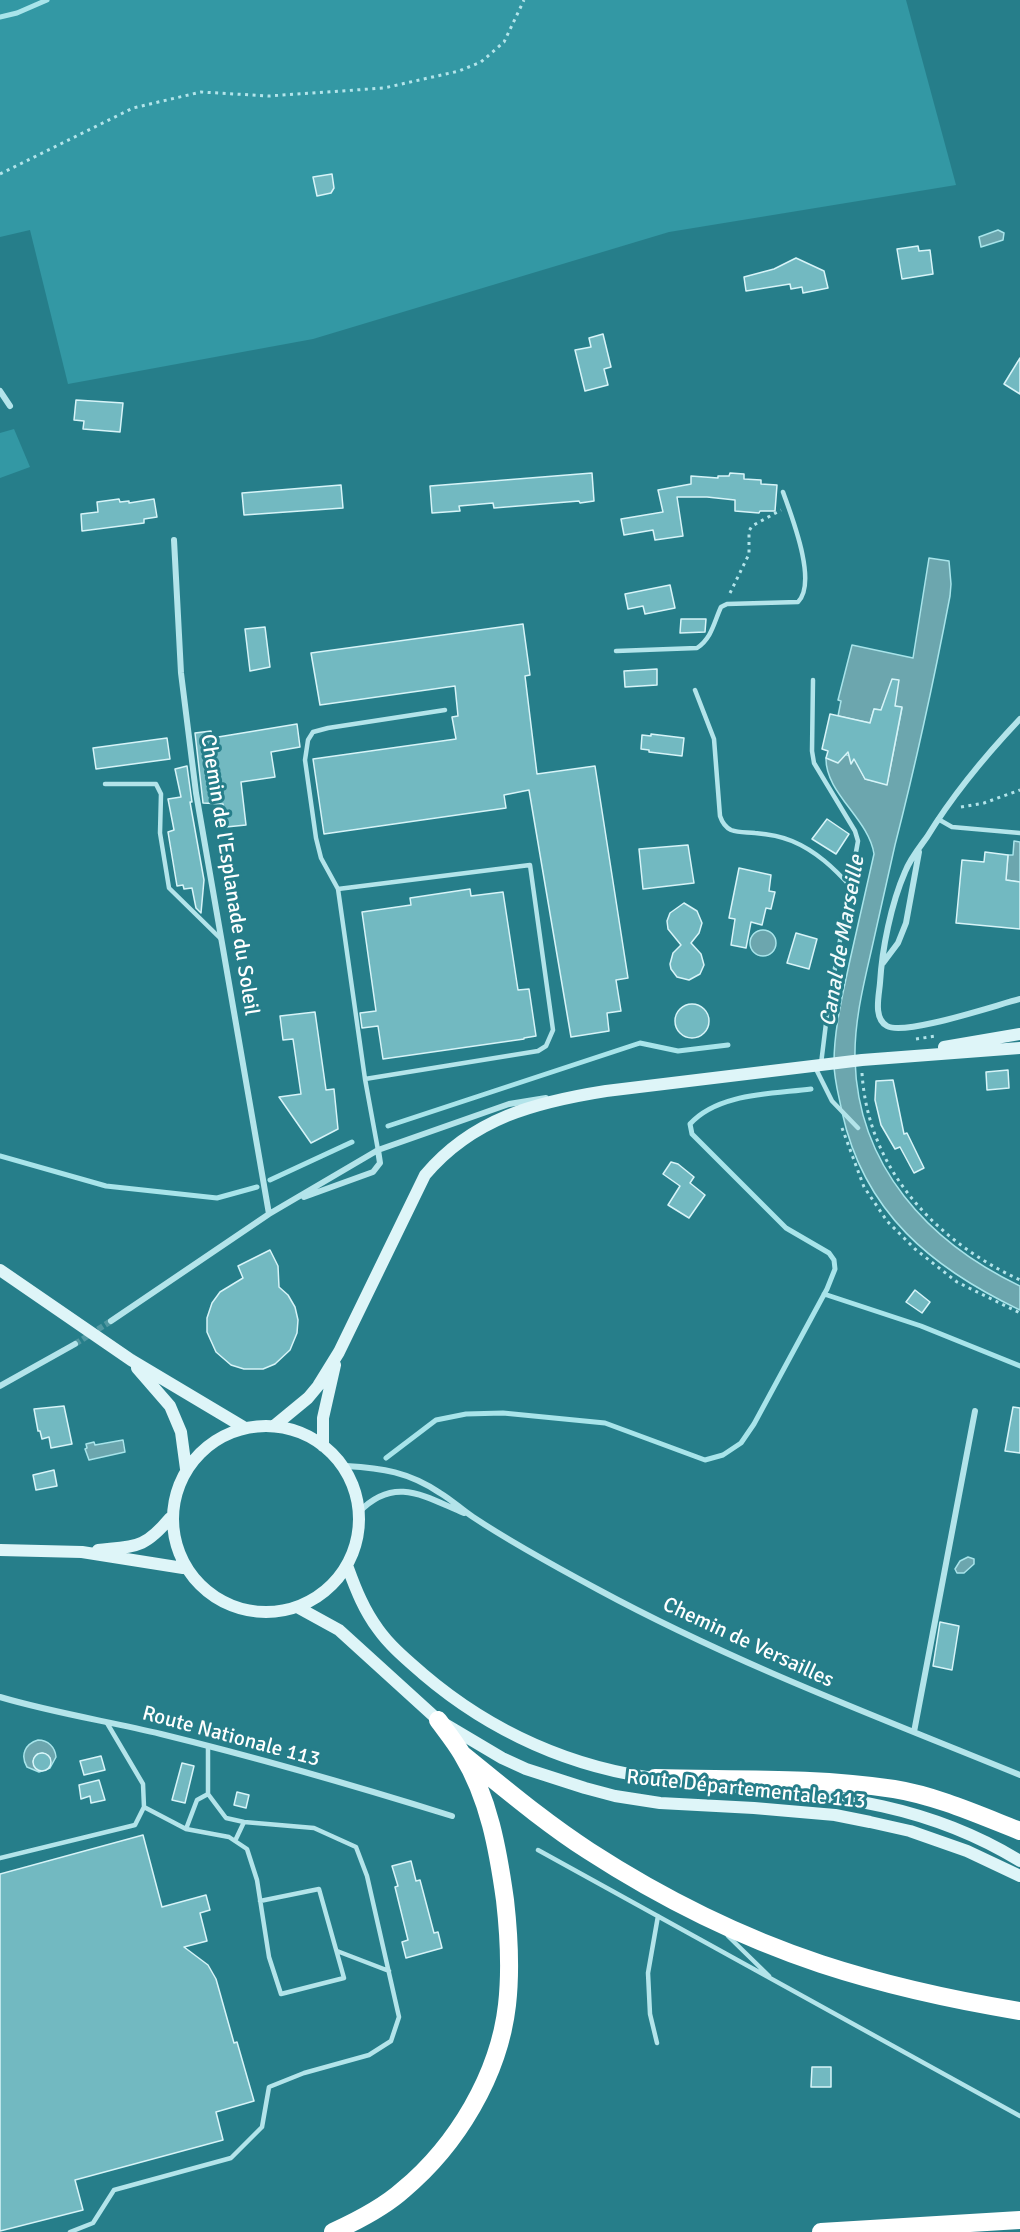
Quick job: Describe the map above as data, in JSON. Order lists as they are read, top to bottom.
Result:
{
  "streets": {
    "main road": ["Route Départementale 113"],
    "street": ["Chemin de l'Esplanade du Soleil", "Chemin de Versailles", "Route Nationale 113"]
  },
  "crossings": [
    ["Chemin de Versailles", "Route Départementale 113"]
  ],
  "water": ["Canal de Marseille"]
}
